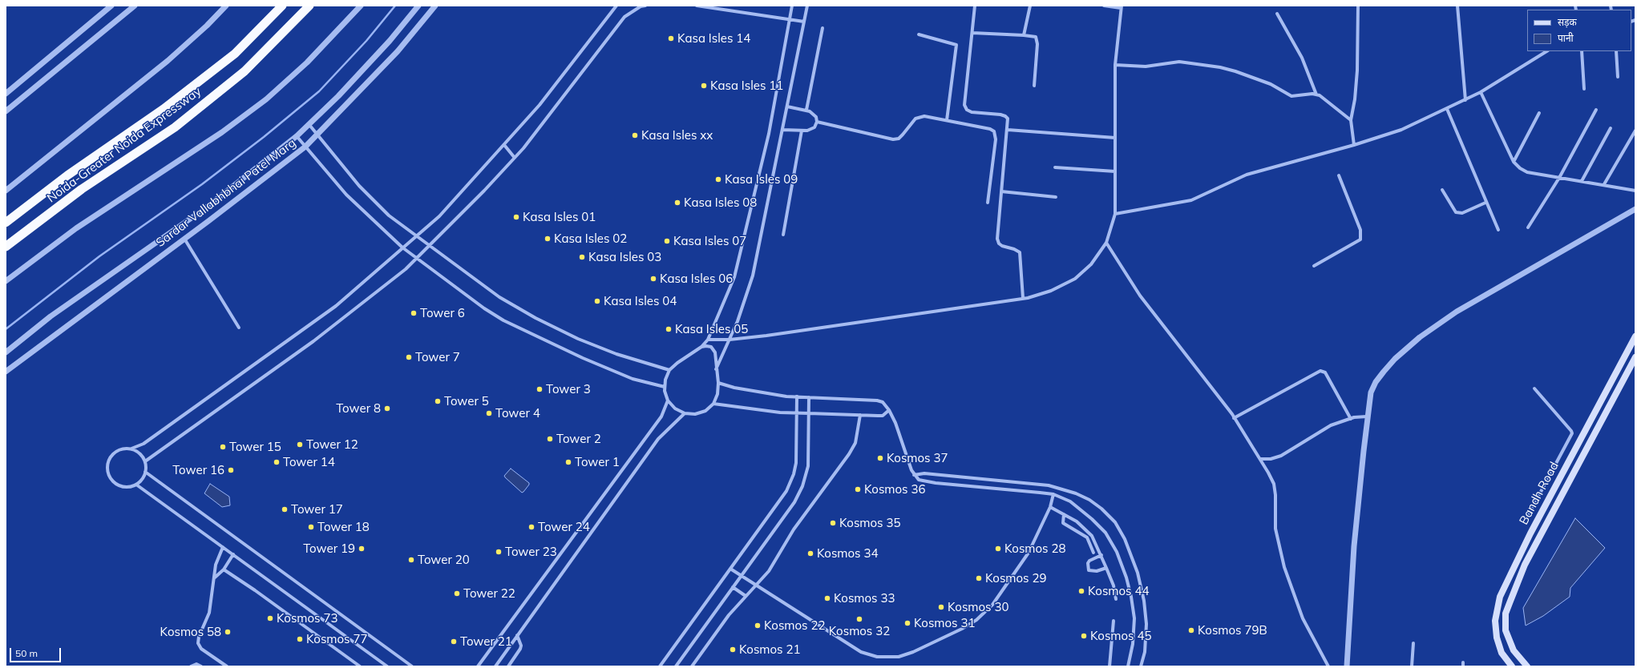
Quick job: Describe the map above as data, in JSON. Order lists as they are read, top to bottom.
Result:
{
  "streets": {
    "highway": ["Noida-Greater Noida Expressway"],
    "main road": ["Bandh Road"],
    "street": ["Sardar Vallabhbhai Patel Marg"]
  },
  "places": [
    "Kasa Isles 14",
    "Kasa Isles 11",
    "Kasa Isles xx",
    "Kasa Isles 09",
    "Kasa Isles 08",
    "Kasa Isles 01",
    "Kasa Isles 02",
    "Kasa Isles 07",
    "Kasa Isles 03",
    "Kasa Isles 06",
    "Kasa Isles 04",
    "Tower 6",
    "Kasa Isles 05",
    "Tower 7",
    "Tower 3",
    "Tower 5",
    "Tower 8",
    "Tower 4",
    "Tower 2",
    "Tower 12",
    "Tower 15",
    "Kosmos 37",
    "Tower 14",
    "Tower 1",
    "Tower 16",
    "Kosmos 36",
    "Tower 17",
    "Kosmos 35",
    "Tower 18",
    "Tower 24",
    "Tower 19",
    "Kosmos 28",
    "Tower 23",
    "Kosmos 34",
    "Tower 20",
    "Kosmos 29",
    "Kosmos 44",
    "Tower 22",
    "Kosmos 33",
    "Kosmos 30",
    "Kosmos 73",
    "Kosmos 32",
    "Kosmos 31",
    "Kosmos 22",
    "Kosmos 79B",
    "Kosmos 58",
    "Kosmos 45",
    "Kosmos 77",
    "Tower 21",
    "Kosmos 21"
  ],
  "legend": ["सड़क", "पानी"],
  "scale_bar": "50 m"
}
